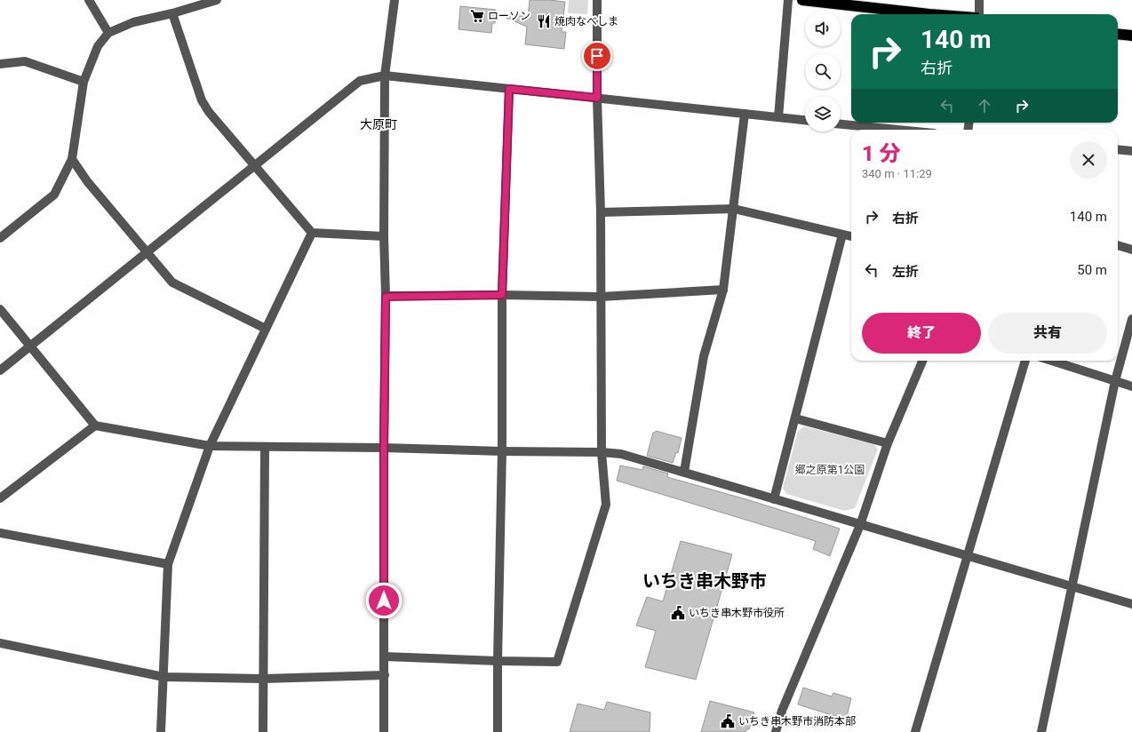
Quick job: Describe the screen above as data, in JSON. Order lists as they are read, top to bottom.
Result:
{
  "districts": ["大原町", "いちき串木野市"],
  "parks": ["郷之原第1公園"],
  "places": {
    "supermarket": ["ローソン"],
    "restaurant": ["焼肉なべしま"],
    "public building": ["いちき串木野市役所", "いちき串木野市消防本部"]
  },
  "page": {
    "turn": ["140 m", "右折"],
    "heading": ["1 分", "340 m · 11:29"],
    "list": [
      {
        "name": "右折",
        "value": "140 m"
      },
      {
        "name": "左折",
        "value": "50 m"
      }
    ],
    "buttons": ["終了", "共有"]
  }
}
